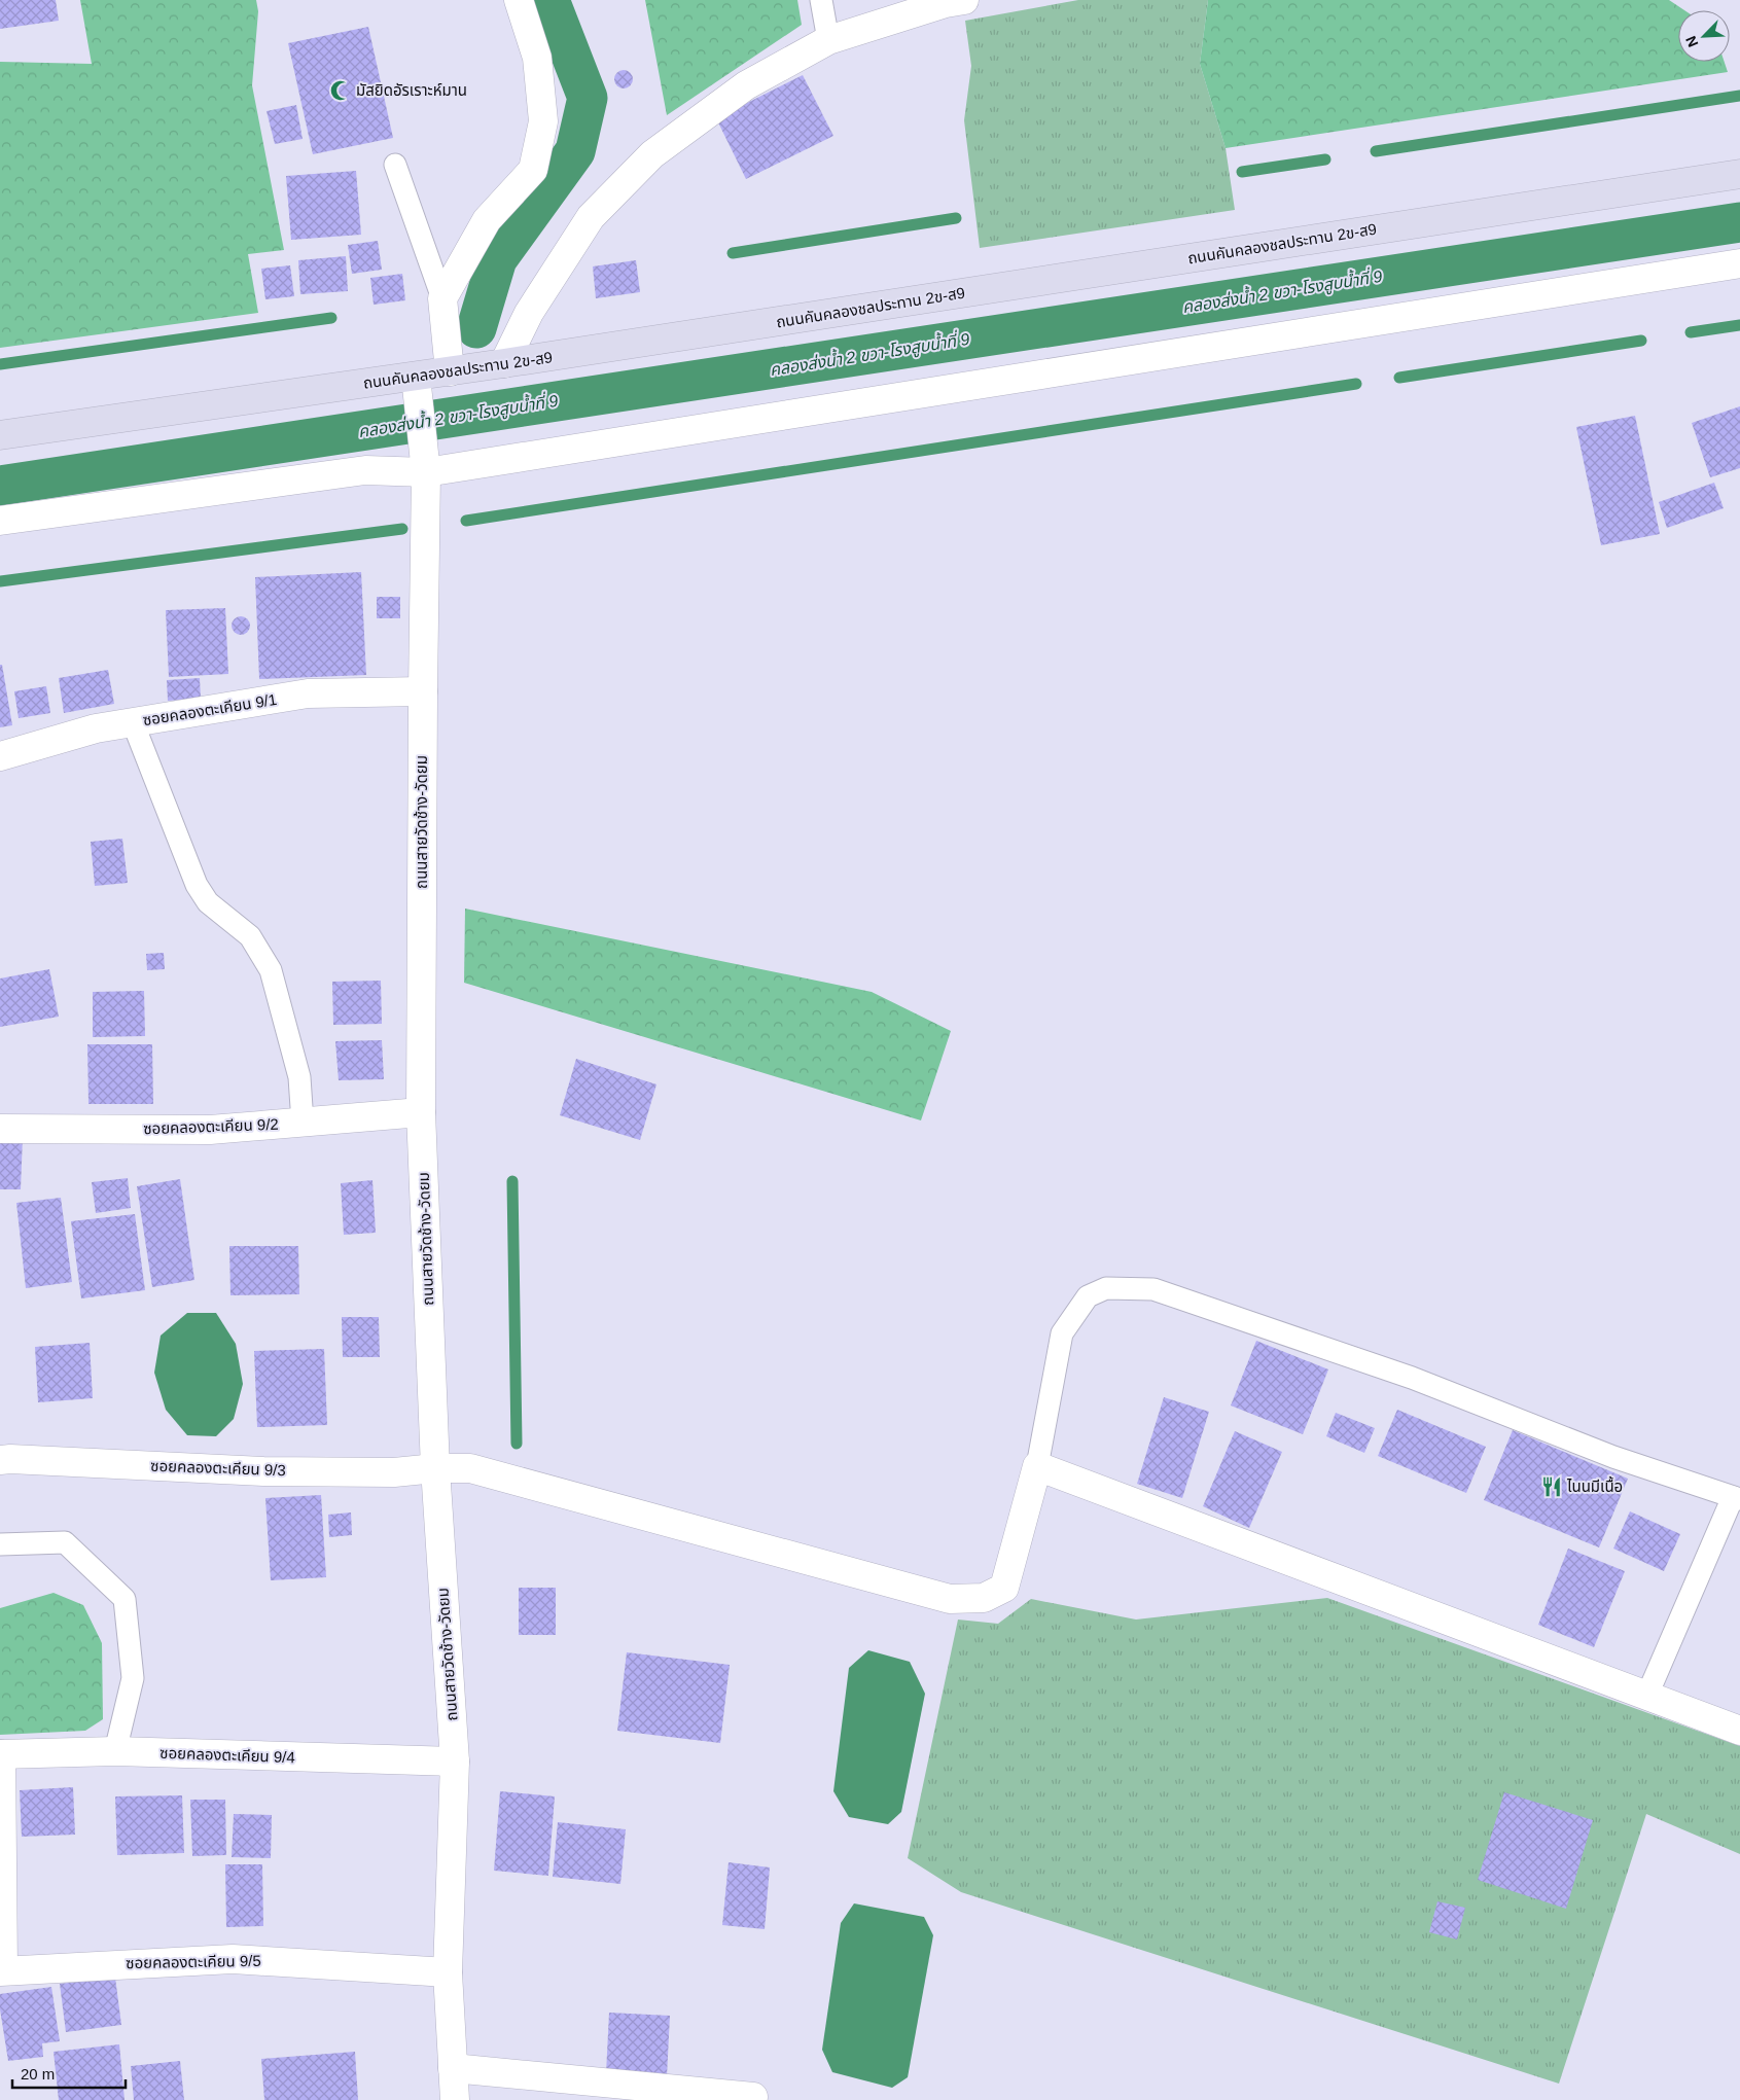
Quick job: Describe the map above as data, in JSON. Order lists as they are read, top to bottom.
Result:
{
  "streets": {
    "street": [
      "ถนนคันคลองชลประทาน 2ข-ส9",
      "ซอยคลองตะเคียน 9/1",
      "ถนนสายวัดช้าง-วัดยม",
      "ซอยคลองตะเคียน 9/2",
      "ซอยคลองตะเคียน 9/3",
      "ซอยคลองตะเคียน 9/4",
      "ซอยคลองตะเคียน 9/5"
    ]
  },
  "crossings": [
    ["ถนนคันคลองชลประทาน 2ข-ส9", "ถนนสายวัดช้าง-วัดยม"],
    ["ซอยคลองตะเคียน 9/1", "ถนนสายวัดช้าง-วัดยม"],
    ["ถนนสายวัดช้าง-วัดยม", "ซอยคลองตะเคียน 9/2"],
    ["ถนนสายวัดช้าง-วัดยม", "ซอยคลองตะเคียน 9/3"],
    ["ถนนสายวัดช้าง-วัดยม", "ซอยคลองตะเคียน 9/4"],
    ["ถนนสายวัดช้าง-วัดยม", "ซอยคลองตะเคียน 9/5"]
  ],
  "water": ["คลองส่งน้ำ 2 ขวา-โรงสูบน้ำที่ 9"],
  "places": {
    "mosque": ["มัสยิดอัรเราะห์มาน"],
    "restaurant": ["ไนนมีเนื้อ"]
  },
  "scale_bar": "20 m",
  "north": "bottom left"
}
